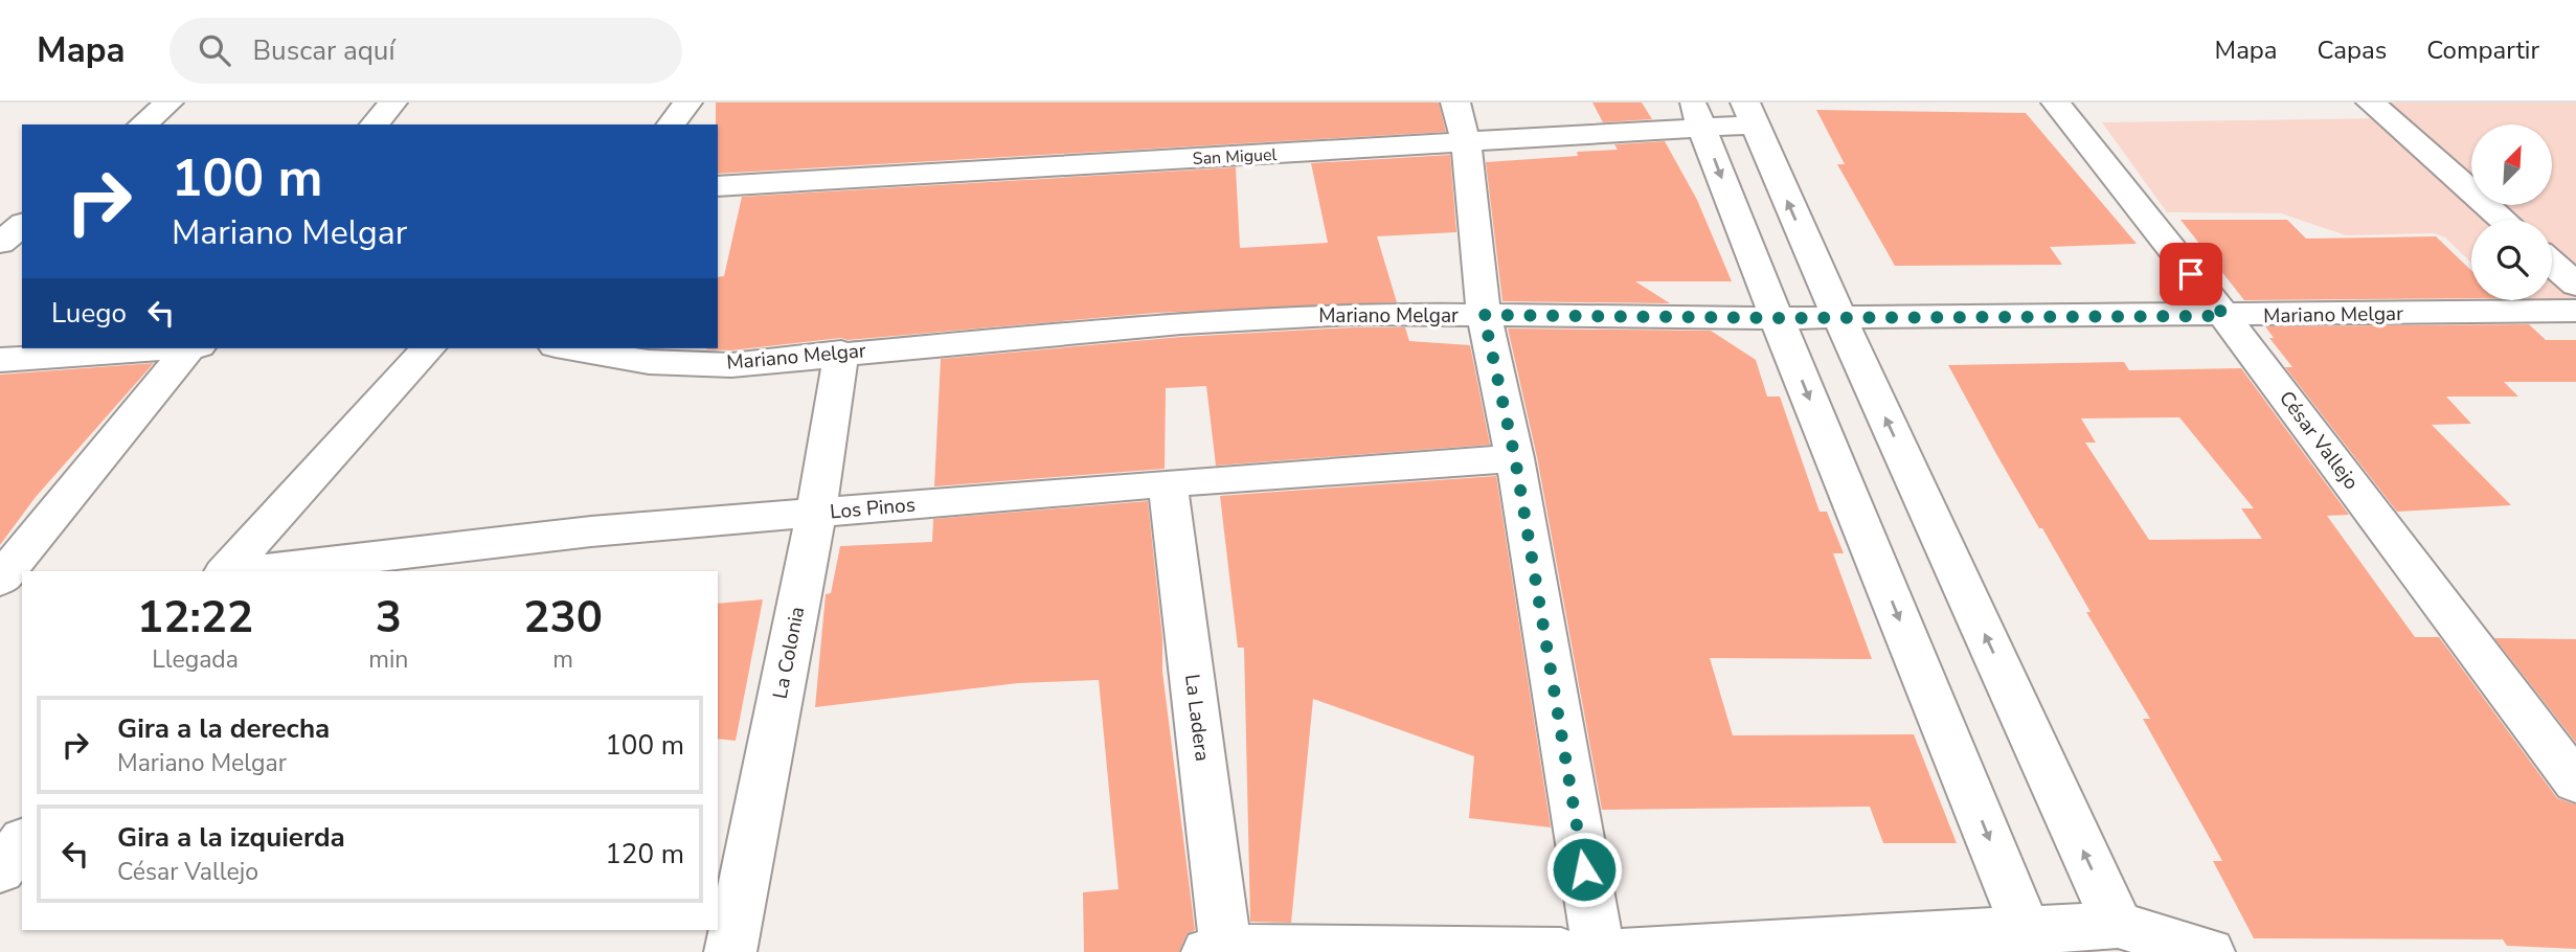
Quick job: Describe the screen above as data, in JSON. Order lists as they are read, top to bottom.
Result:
{
  "streets": {
    "street": [
      "San Miguel",
      "Mariano Melgar",
      "César Vallejo",
      "Los Pinos",
      "La Colonia",
      "La Ladera"
    ]
  },
  "crossings": [
    ["Mariano Melgar", "César Vallejo"],
    ["Mariano Melgar", "La Colonia"],
    ["Los Pinos", "La Colonia"],
    ["Los Pinos", "La Ladera"]
  ],
  "north": "top right",
  "page": {
    "header": "Mapa",
    "search": "Buscar aquí",
    "nav": ["Mapa", "Capas", "Compartir"],
    "turn": ["100 m", "Mariano Melgar"],
    "then": "Luego",
    "eta": [
      "12:22",
      "Llegada",
      "3",
      "min",
      "230",
      "m"
    ],
    "list": [
      {
        "name": "Gira a la derecha",
        "note": "Mariano Melgar",
        "value": "100 m"
      },
      {
        "name": "Gira a la izquierda",
        "note": "César Vallejo",
        "value": "120 m"
      }
    ]
  }
}
